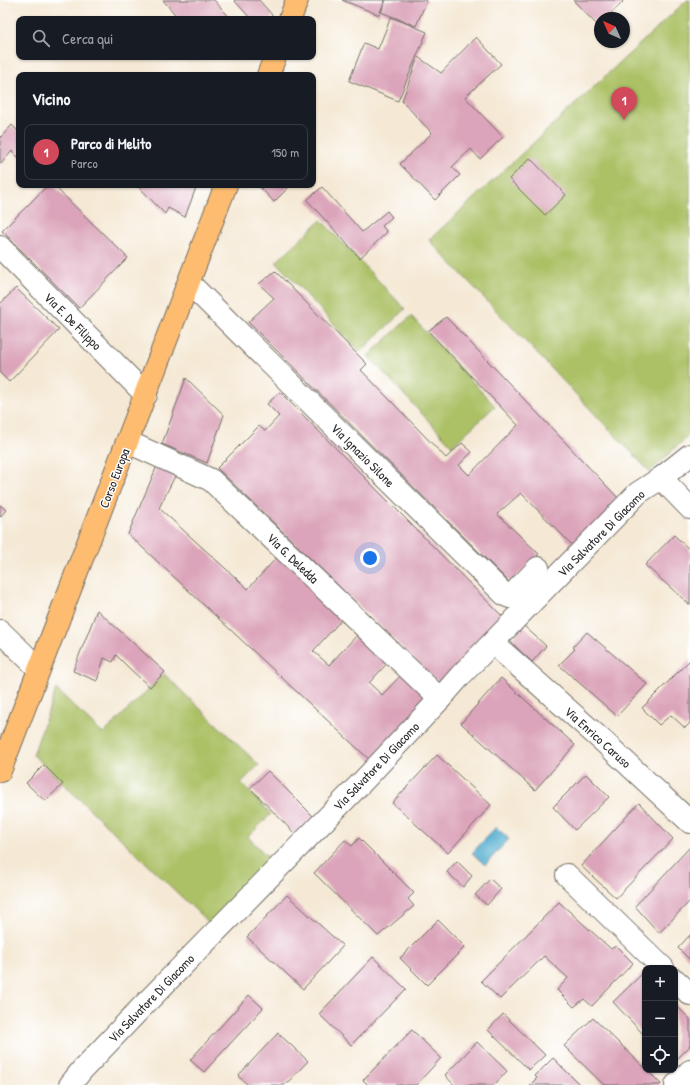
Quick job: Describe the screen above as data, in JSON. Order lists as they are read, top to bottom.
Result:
{
  "streets": {
    "main road": ["Corso Europa"],
    "street": [
      "Via E. De Filippo",
      "Via Ignazio Silone",
      "Via Salvatore Di Giacomo",
      "Via G. Deledda",
      "Via Enrico Caruso"
    ]
  },
  "crossings": [
    ["Via E. De Filippo", "Corso Europa"],
    ["Via Ignazio Silone", "Corso Europa"],
    ["Corso Europa", "Via G. Deledda"],
    ["Via Salvatore Di Giacomo", "Via G. Deledda"]
  ],
  "north": "top left",
  "page": {
    "search": "Cerca qui",
    "heading": "Vicino",
    "pins": "1",
    "list": [
      {
        "mark": "1",
        "name": "Parco di Melito",
        "note": "Parco",
        "value": "150 m"
      }
    ],
    "map_buttons": ["+", "−"]
  }
}
